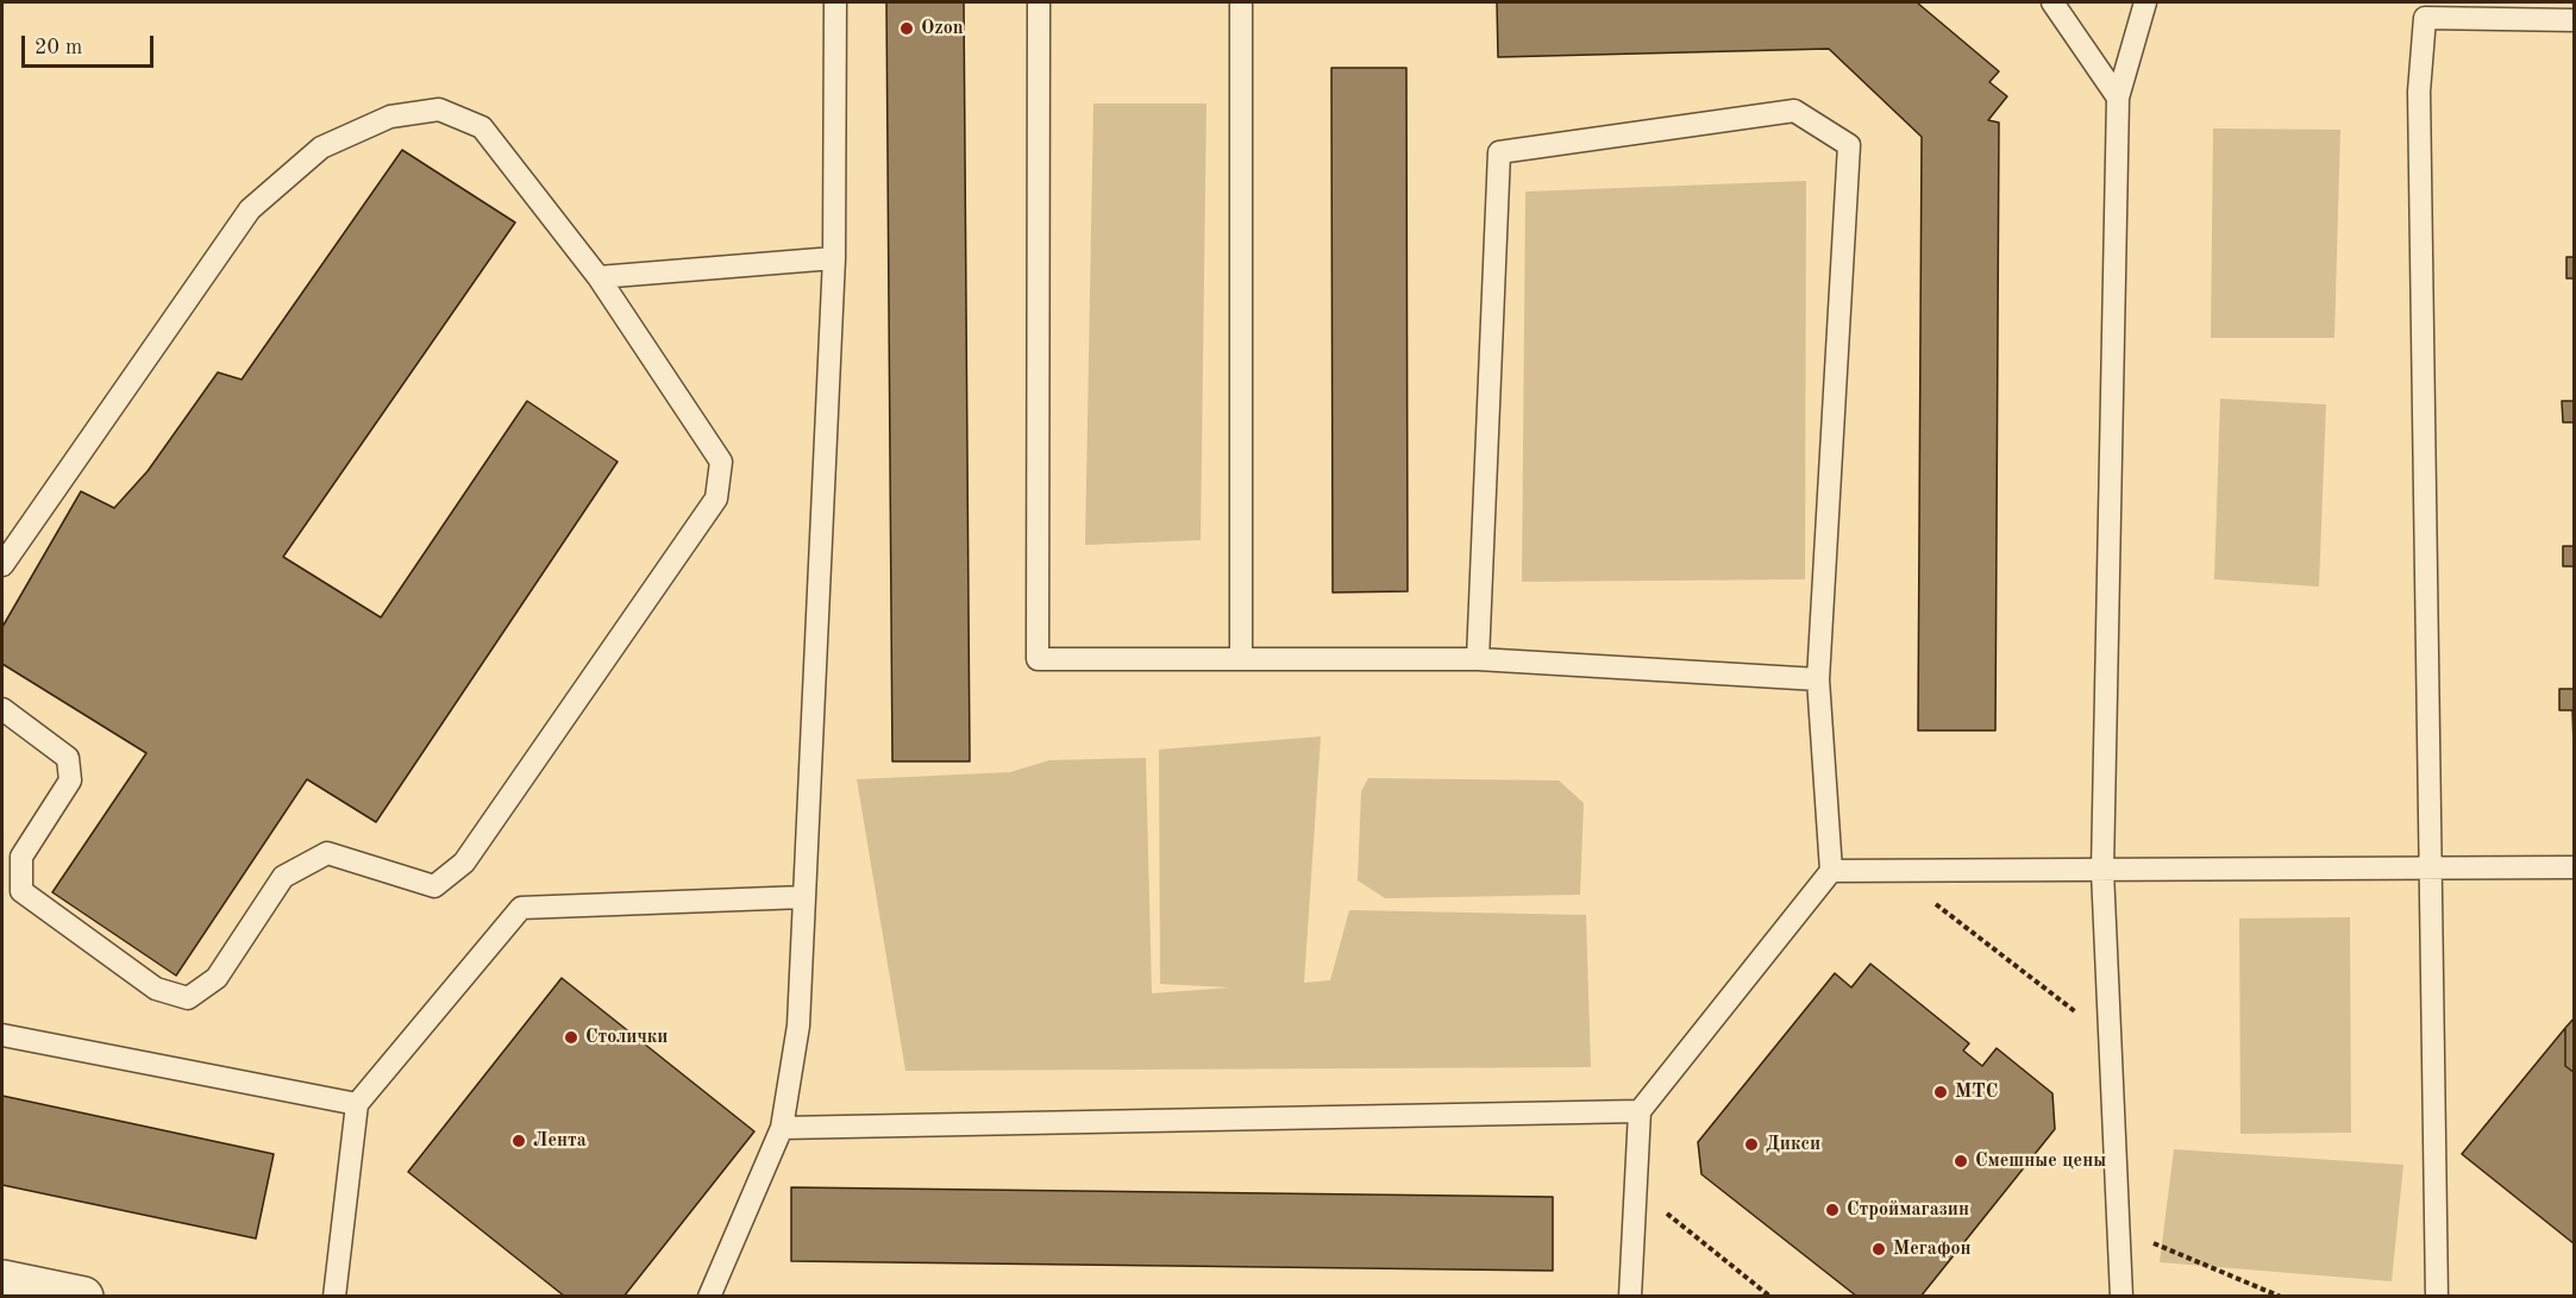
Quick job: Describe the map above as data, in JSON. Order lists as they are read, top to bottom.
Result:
{
  "places": [
    "Ozon",
    "Столички",
    "МТС",
    "Лента",
    "Дикси",
    "Смешные цены",
    "Строймагазин",
    "Мегафон"
  ],
  "scale_bar": "20 m"
}
